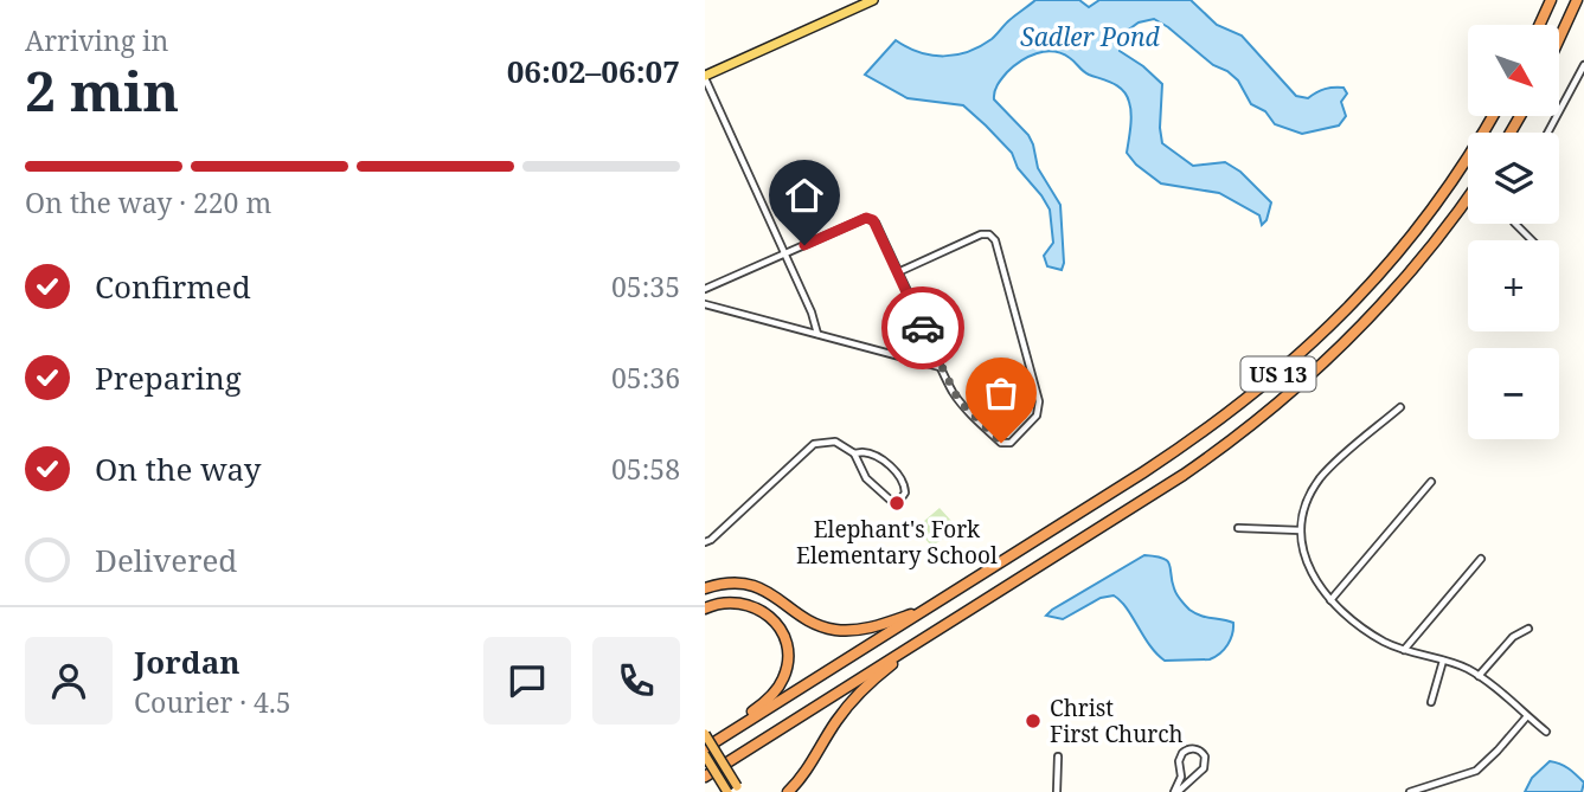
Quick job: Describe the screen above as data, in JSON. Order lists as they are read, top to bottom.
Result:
{
  "streets": {
    "highway": ["US 13"]
  },
  "water": ["Sadler Pond"],
  "places": ["Elephant's Fork Elementary School", "Christ First Church"],
  "north": "bottom right",
  "page": {
    "heading": ["2 min", "Arriving in", "06:02–06:07"],
    "panel": ["Jordan", "Courier · 4.5"],
    "map_buttons": ["+", "−"],
    "bar": "On the way · 220 m",
    "list": [
      ["Confirmed", "05:35"],
      ["Preparing", "05:36"],
      ["On the way", "05:58"],
      "Delivered"
    ]
  }
}
